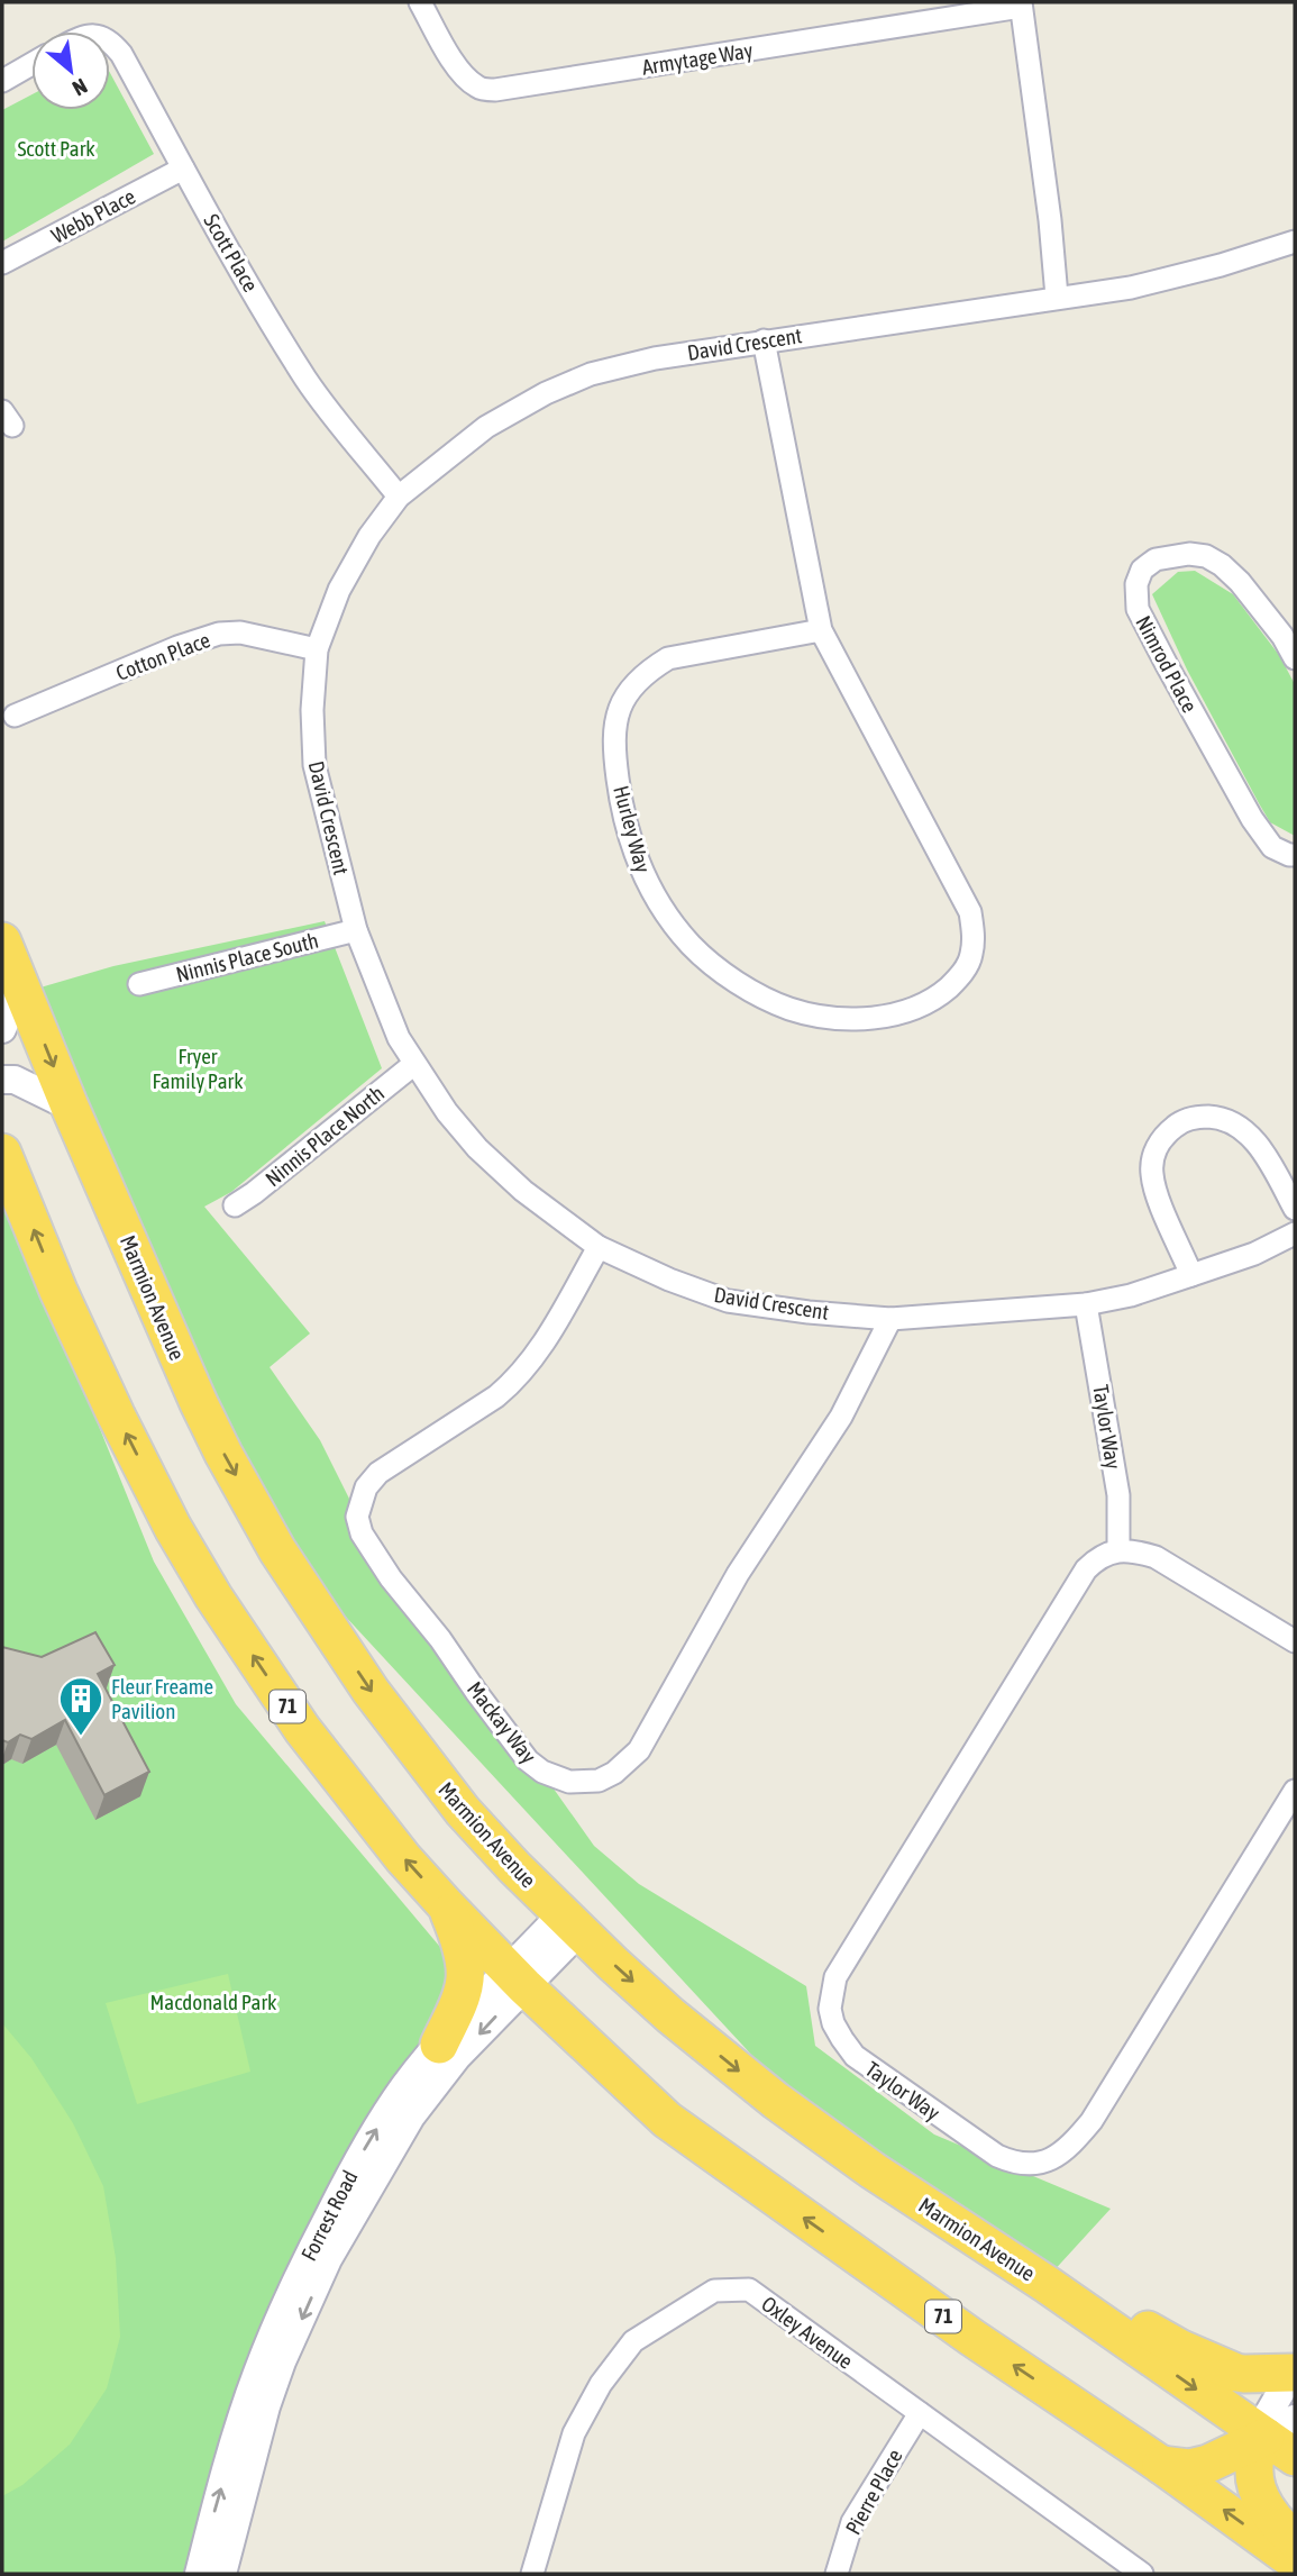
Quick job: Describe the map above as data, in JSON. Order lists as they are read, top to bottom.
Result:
{
  "streets": {
    "highway": ["Marmion Avenue", "71"],
    "street": [
      "Armytage Way",
      "Webb Place",
      "Scott Place",
      "David Crescent",
      "Cotton Place",
      "Nimrod Place",
      "Hurley Way",
      "Ninnis Place South",
      "Ninnis Place North",
      "Taylor Way",
      "Mackay Way",
      "Forrest Road",
      "Oxley Avenue",
      "Pierre Place"
    ]
  },
  "crossings": [
    ["Armytage Way", "David Crescent"],
    ["Webb Place", "Scott Place"],
    ["Scott Place", "David Crescent"],
    ["David Crescent", "Cotton Place"],
    ["David Crescent", "Hurley Way"],
    ["David Crescent", "Ninnis Place South"],
    ["David Crescent", "Ninnis Place North"],
    ["David Crescent", "Taylor Way"],
    ["David Crescent", "Mackay Way"],
    ["Marmion Avenue", "Forrest Road"],
    ["71", "Forrest Road"],
    ["Oxley Avenue", "Pierre Place"]
  ],
  "parks": ["Scott Park", "Fryer Family Park", "Macdonald Park"],
  "places": {
    "building": ["Fleur Freame Pavilion"]
  },
  "north": "bottom right"
}
